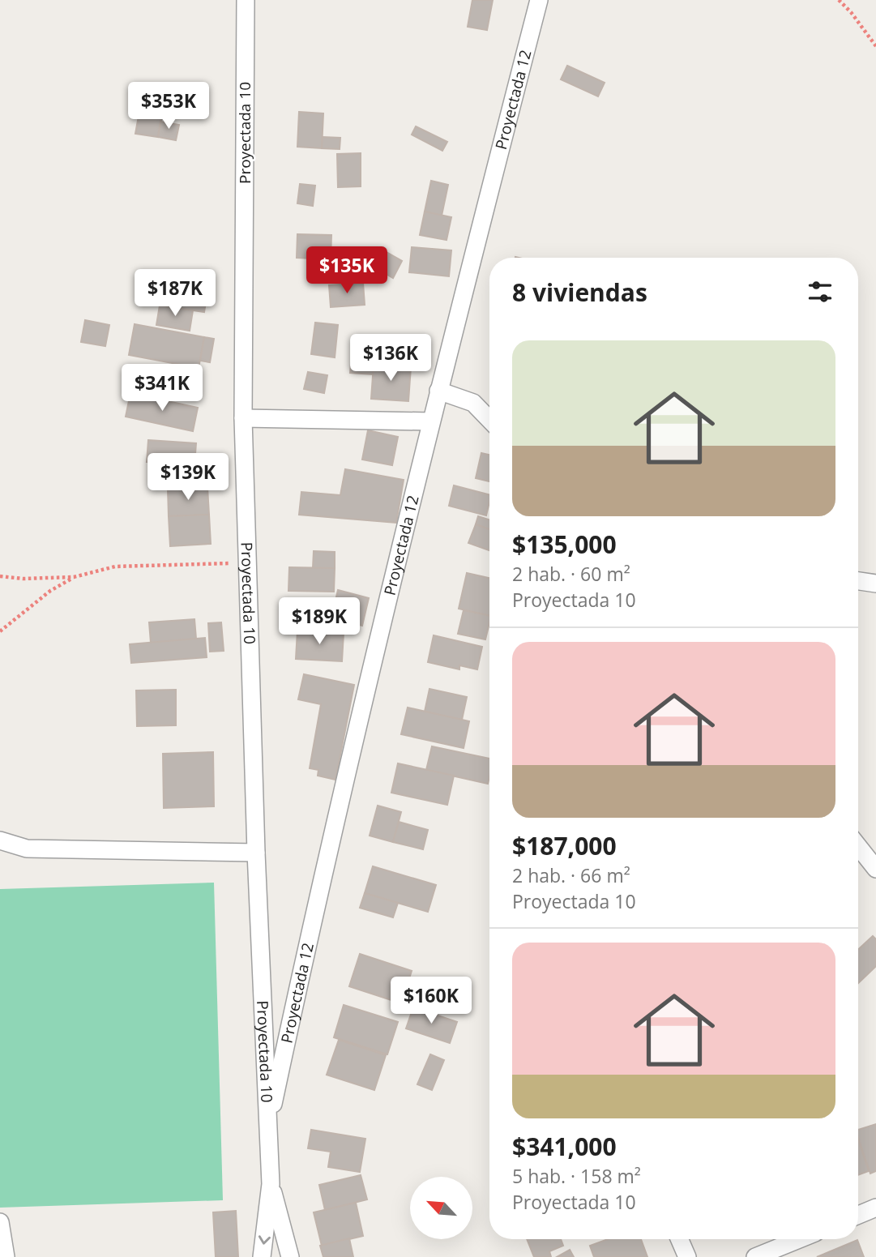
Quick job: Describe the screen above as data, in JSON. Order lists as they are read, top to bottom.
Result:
{
  "streets": {
    "street": ["Proyectada 12", "Proyectada 10"]
  },
  "crossings": [
    ["Proyectada 12", "Proyectada 10"]
  ],
  "north": "top left",
  "page": {
    "price": [
      "$353K",
      "$135K",
      "$187K",
      "$136K",
      "$341K",
      "$139K",
      "$189K",
      "$160K"
    ],
    "heading": "8 viviendas",
    "list": [
      {
        "name": "$135,000",
        "note": "2 hab. · 60 m² · Proyectada 10"
      },
      {
        "name": "$187,000",
        "note": "2 hab. · 66 m² · Proyectada 10"
      },
      {
        "name": "$341,000",
        "note": "5 hab. · 158 m² · Proyectada 10"
      }
    ]
  }
}
